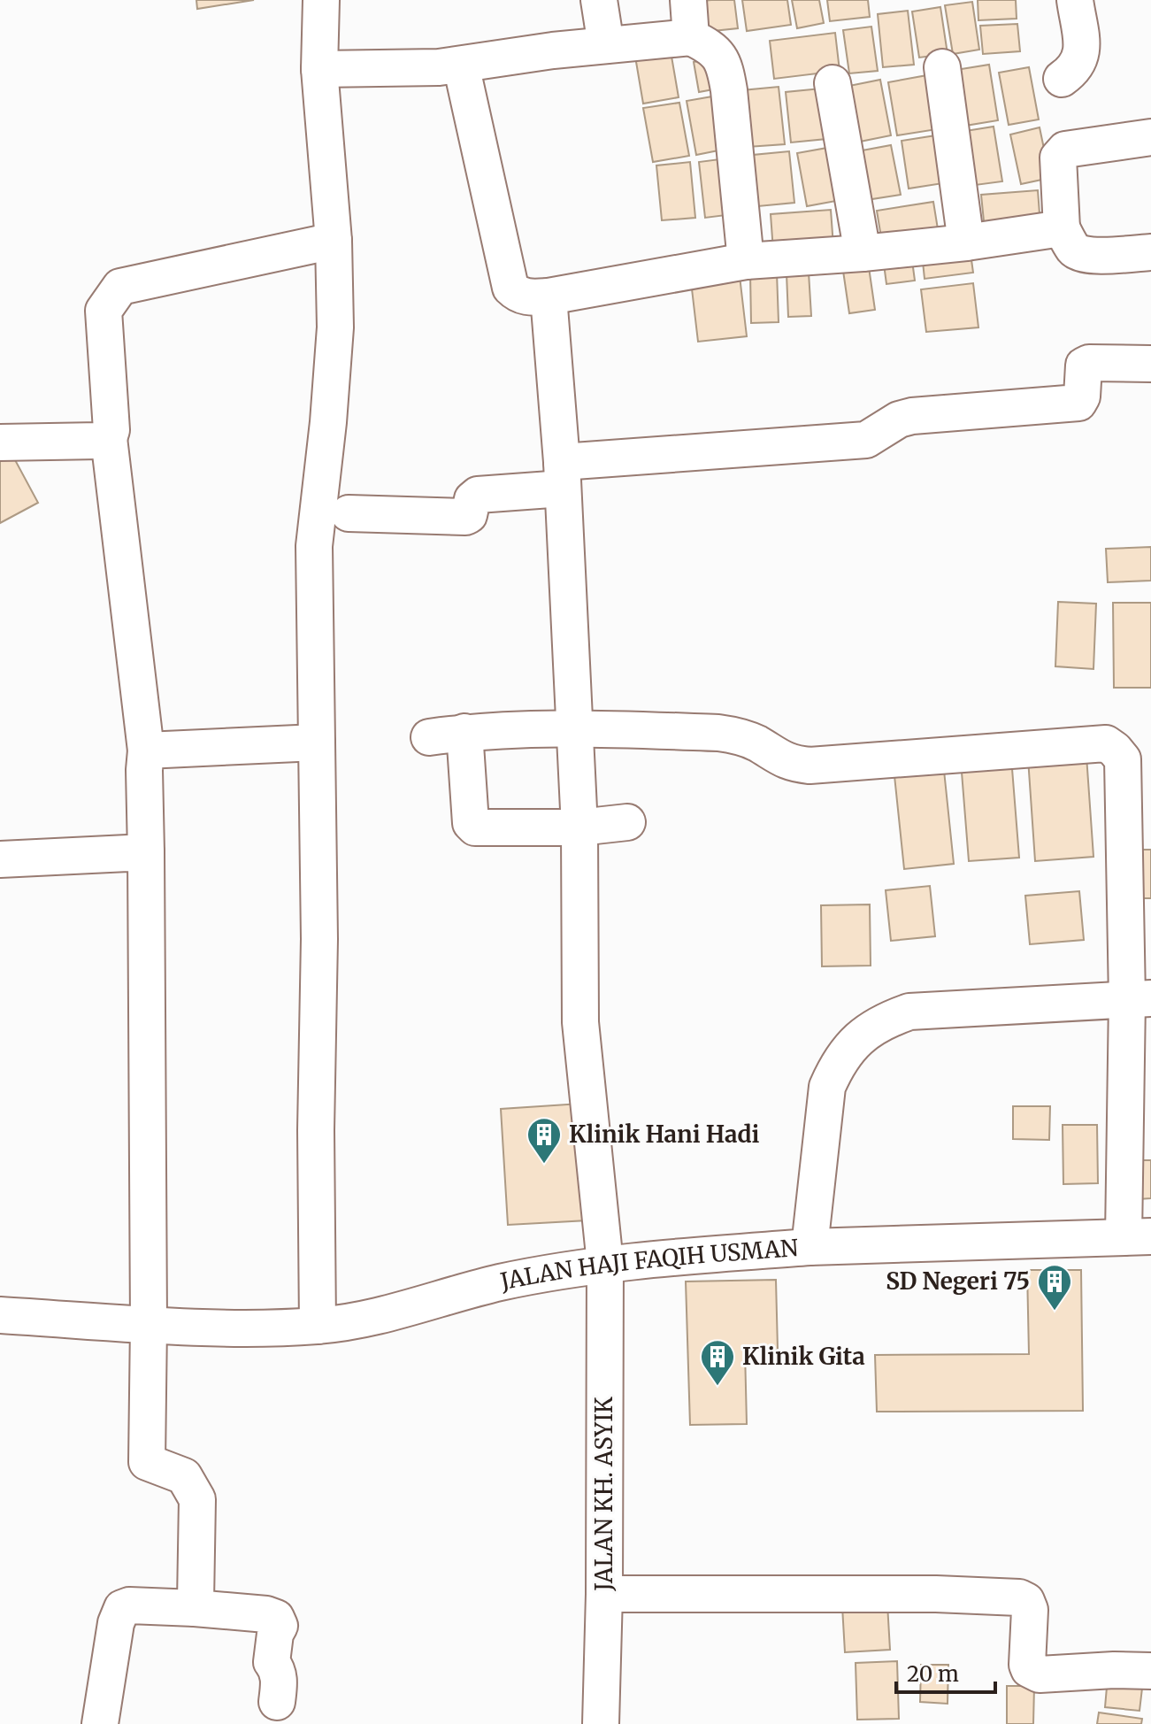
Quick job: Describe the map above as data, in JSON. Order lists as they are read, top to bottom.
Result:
{
  "streets": {
    "street": ["JALAN HAJI FAQIH USMAN", "JALAN KH. ASYIK"]
  },
  "crossings": [
    ["JALAN HAJI FAQIH USMAN", "JALAN KH. ASYIK"]
  ],
  "places": {
    "building": ["Klinik Hani Hadi", "SD Negeri 75", "Klinik Gita"]
  },
  "scale_bar": "20 m"
}
